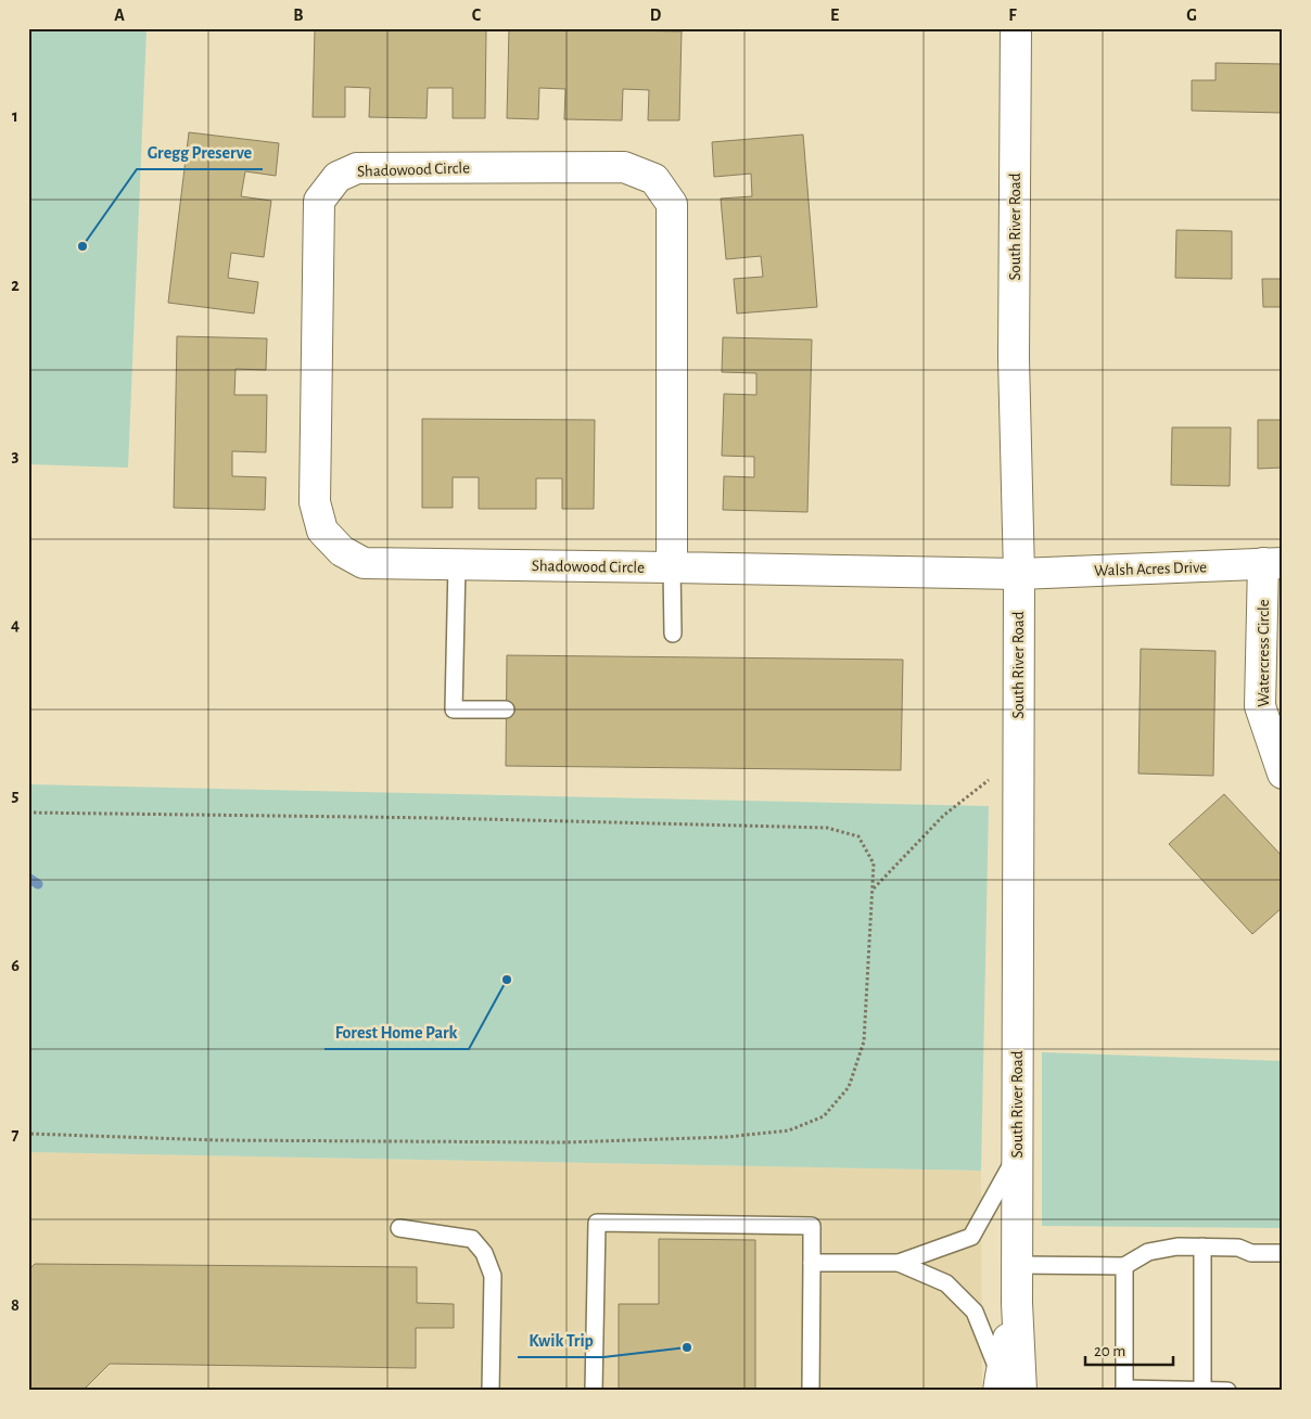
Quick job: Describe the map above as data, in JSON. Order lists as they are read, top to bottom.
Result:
{
  "streets": {
    "street": [
      "Shadowood Circle",
      "South River Road",
      "Walsh Acres Drive",
      "Watercress Circle"
    ]
  },
  "crossings": [
    ["Shadowood Circle", "South River Road"],
    ["Shadowood Circle", "Walsh Acres Drive"],
    ["South River Road", "Walsh Acres Drive"],
    ["Walsh Acres Drive", "Watercress Circle"]
  ],
  "places": ["Gregg Preserve", "Forest Home Park", "Kwik Trip"],
  "scale_bar": "20 m",
  "grid": {
    "columns": [
      "A",
      "B",
      "C",
      "D",
      "E",
      "F",
      "G"
    ],
    "rows": [
      "1",
      "2",
      "3",
      "4",
      "5",
      "6",
      "7",
      "8"
    ]
  }
}
